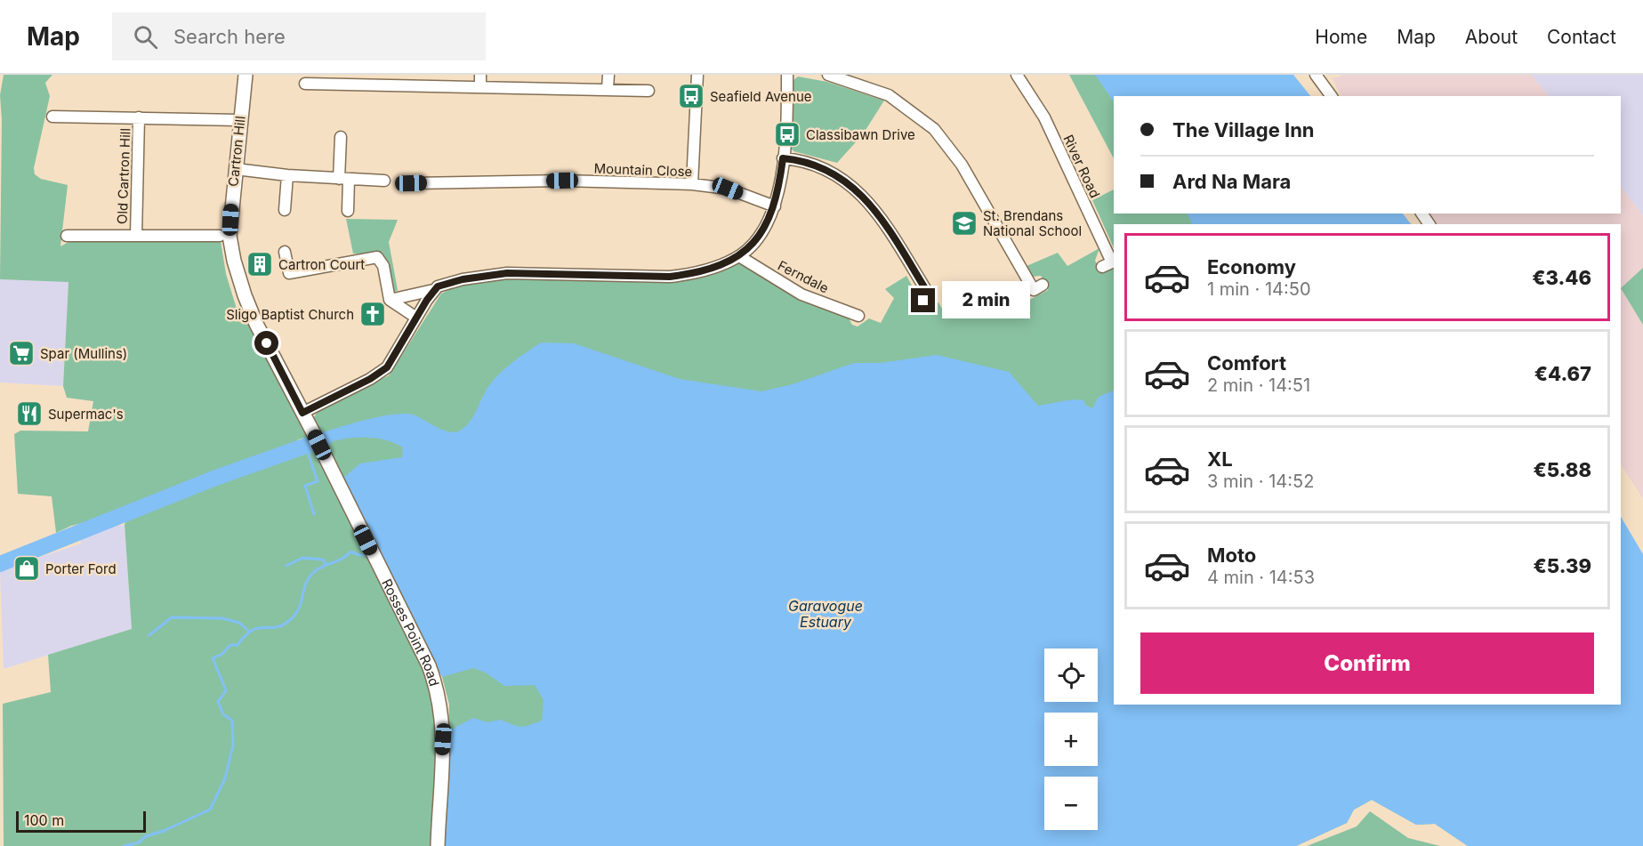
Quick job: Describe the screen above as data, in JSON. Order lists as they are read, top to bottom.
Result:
{
  "streets": {
    "main road": ["Cartron Hill", "Rosses Point Road"],
    "street": [
      "River Road",
      "Mountain Close",
      "Old Cartron Hill",
      "Ferndale"
    ]
  },
  "crossings": [
    ["Cartron Hill", "Old Cartron Hill"],
    ["Cartron Hill", "Rosses Point Road"]
  ],
  "water": ["Garavogue Estuary"],
  "places": {
    "bus stop": ["Seafield Avenue", "Classibawn Drive"],
    "school or university": ["St. Brendans National School"],
    "building": ["Cartron Court"],
    "church": ["Sligo Baptist Church"],
    "supermarket": ["Spar (Mullins)"],
    "restaurant": ["Supermac's"],
    "shop": ["Porter Ford"]
  },
  "scale_bar": "100 m",
  "page": {
    "header": "Map",
    "search": "Search here",
    "nav": [
      "Home",
      "Map",
      "About",
      "Contact"
    ],
    "banner": ["The Village Inn", "Ard Na Mara"],
    "list": [
      {
        "name": "Economy",
        "note": "1 min · 14:50",
        "value": "€3.46"
      },
      {
        "name": "Comfort",
        "note": "2 min · 14:51",
        "value": "€4.67"
      },
      {
        "name": "XL",
        "note": "3 min · 14:52",
        "value": "€5.88"
      },
      {
        "name": "Moto",
        "note": "4 min · 14:53",
        "value": "€5.39"
      }
    ],
    "bubble": "2 min",
    "buttons": "Confirm",
    "map_buttons": ["+", "−"],
    "scale": "100 m"
  }
}
